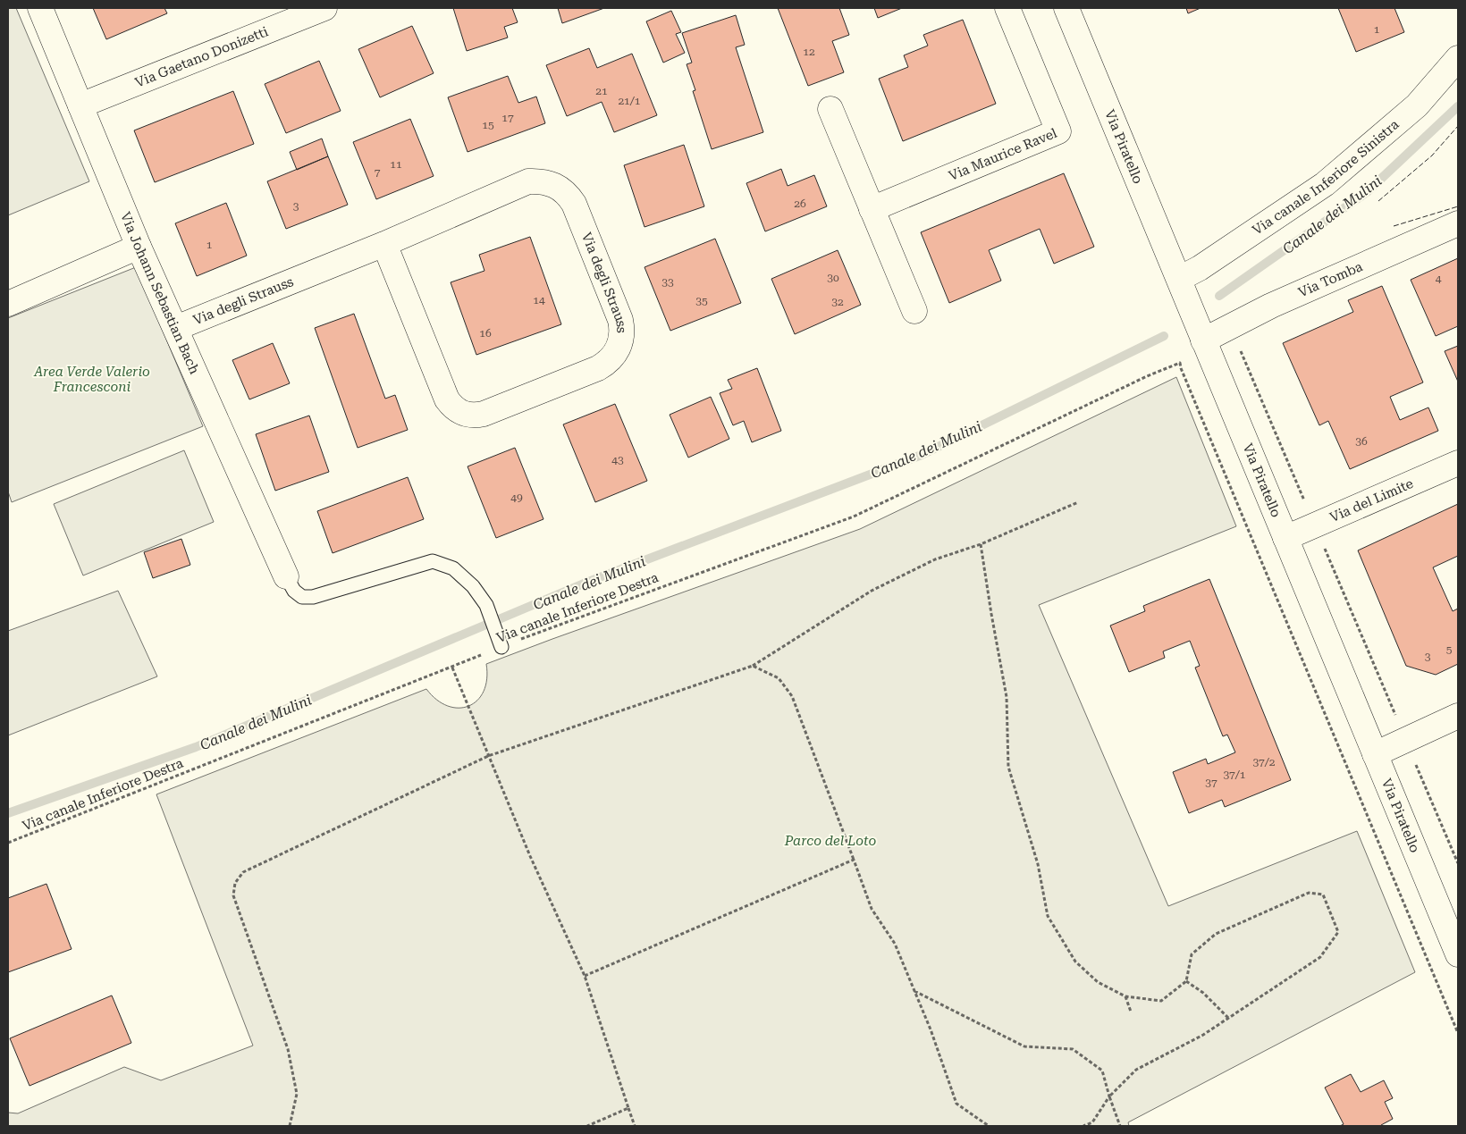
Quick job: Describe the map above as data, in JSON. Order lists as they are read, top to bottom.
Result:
{
  "streets": {
    "street": [
      "Via Gaetano Donizetti",
      "Via Piratello",
      "Via Maurice Ravel",
      "Via canale Inferiore Sinistra",
      "Via Tomba",
      "Via degli Strauss",
      "Via Johann Sebastian Bach",
      "Via del Limite"
    ],
    "path": ["Via canale Inferiore Destra"]
  },
  "crossings": [
    ["Via Gaetano Donizetti", "Via Johann Sebastian Bach"],
    ["Via Piratello", "Via canale Inferiore Sinistra"],
    ["Via Piratello", "Via Tomba"],
    ["Via Piratello", "Via del Limite"],
    ["Via degli Strauss", "Via Johann Sebastian Bach"]
  ],
  "water": ["Canale dei Mulini"],
  "parks": ["Area Verde Valerio Francesconi", "Parco del Loto"],
  "house_numbers": [
    "1",
    "12",
    "21",
    "21/1",
    "17",
    "15",
    "11",
    "7",
    "26",
    "3",
    "1",
    "30",
    "4",
    "33",
    "14",
    "35",
    "32",
    "16",
    "36",
    "43",
    "49",
    "5",
    "3",
    "37/2",
    "37/1",
    "37"
  ]
}
